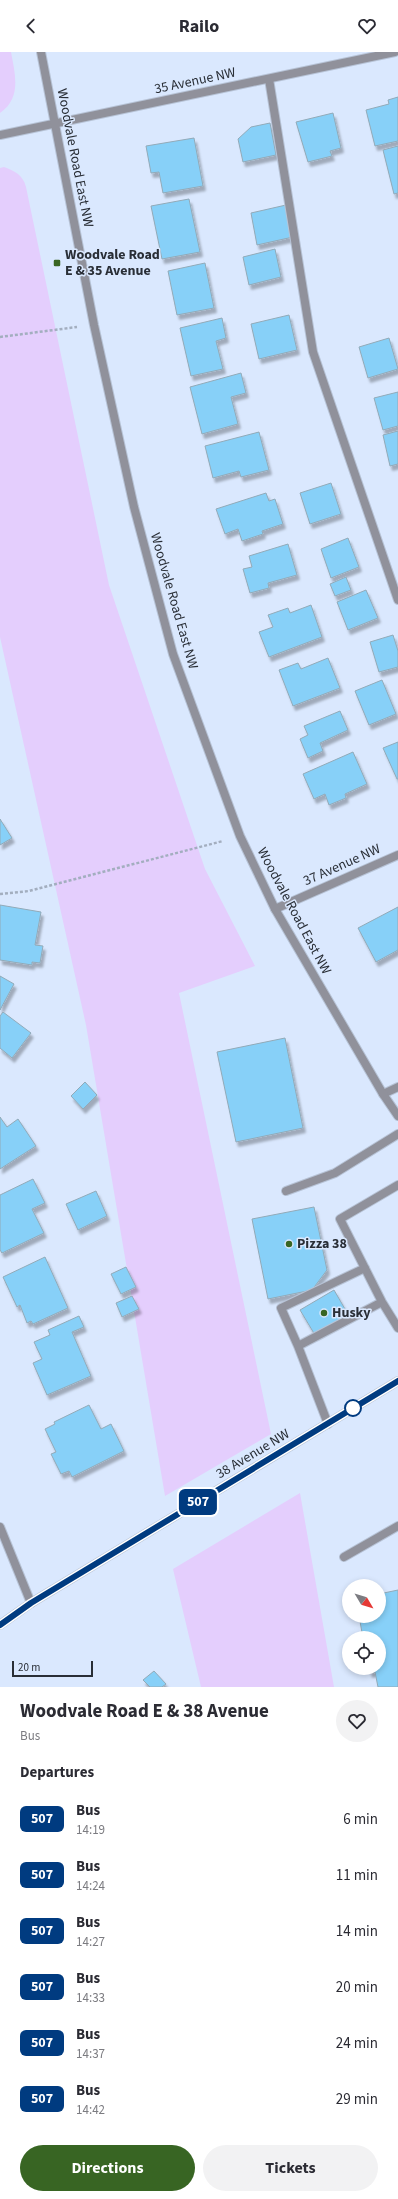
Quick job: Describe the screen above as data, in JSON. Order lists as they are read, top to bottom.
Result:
{
  "streets": {
    "street": [
      "35 Avenue NW",
      "Woodvale Road East NW",
      "37 Avenue NW",
      "38 Avenue NW"
    ]
  },
  "crossings": [
    ["35 Avenue NW", "Woodvale Road East NW"],
    ["Woodvale Road East NW", "37 Avenue NW"]
  ],
  "places": {
    "transit": ["Woodvale Road E & 35 Avenue"],
    "other": ["Pizza 38", "Husky"]
  },
  "lines": ["bus line 507"],
  "scale_bar": "20 m",
  "north": "bottom right",
  "page": {
    "header": "Railo",
    "on_map": "507",
    "scale": "20 m",
    "heading": [
      ["Woodvale Road E & 38 Avenue", "Bus"],
      "Departures"
    ],
    "list": [
      {
        "mark": "507",
        "name": "Bus",
        "note": "14:19",
        "value": "6 min"
      },
      {
        "mark": "507",
        "name": "Bus",
        "note": "14:24",
        "value": "11 min"
      },
      {
        "mark": "507",
        "name": "Bus",
        "note": "14:27",
        "value": "14 min"
      },
      {
        "mark": "507",
        "name": "Bus",
        "note": "14:33",
        "value": "20 min"
      },
      {
        "mark": "507",
        "name": "Bus",
        "note": "14:37",
        "value": "24 min"
      },
      {
        "mark": "507",
        "name": "Bus",
        "note": "14:42",
        "value": "29 min"
      }
    ],
    "buttons": ["Directions", "Tickets"]
  }
}
